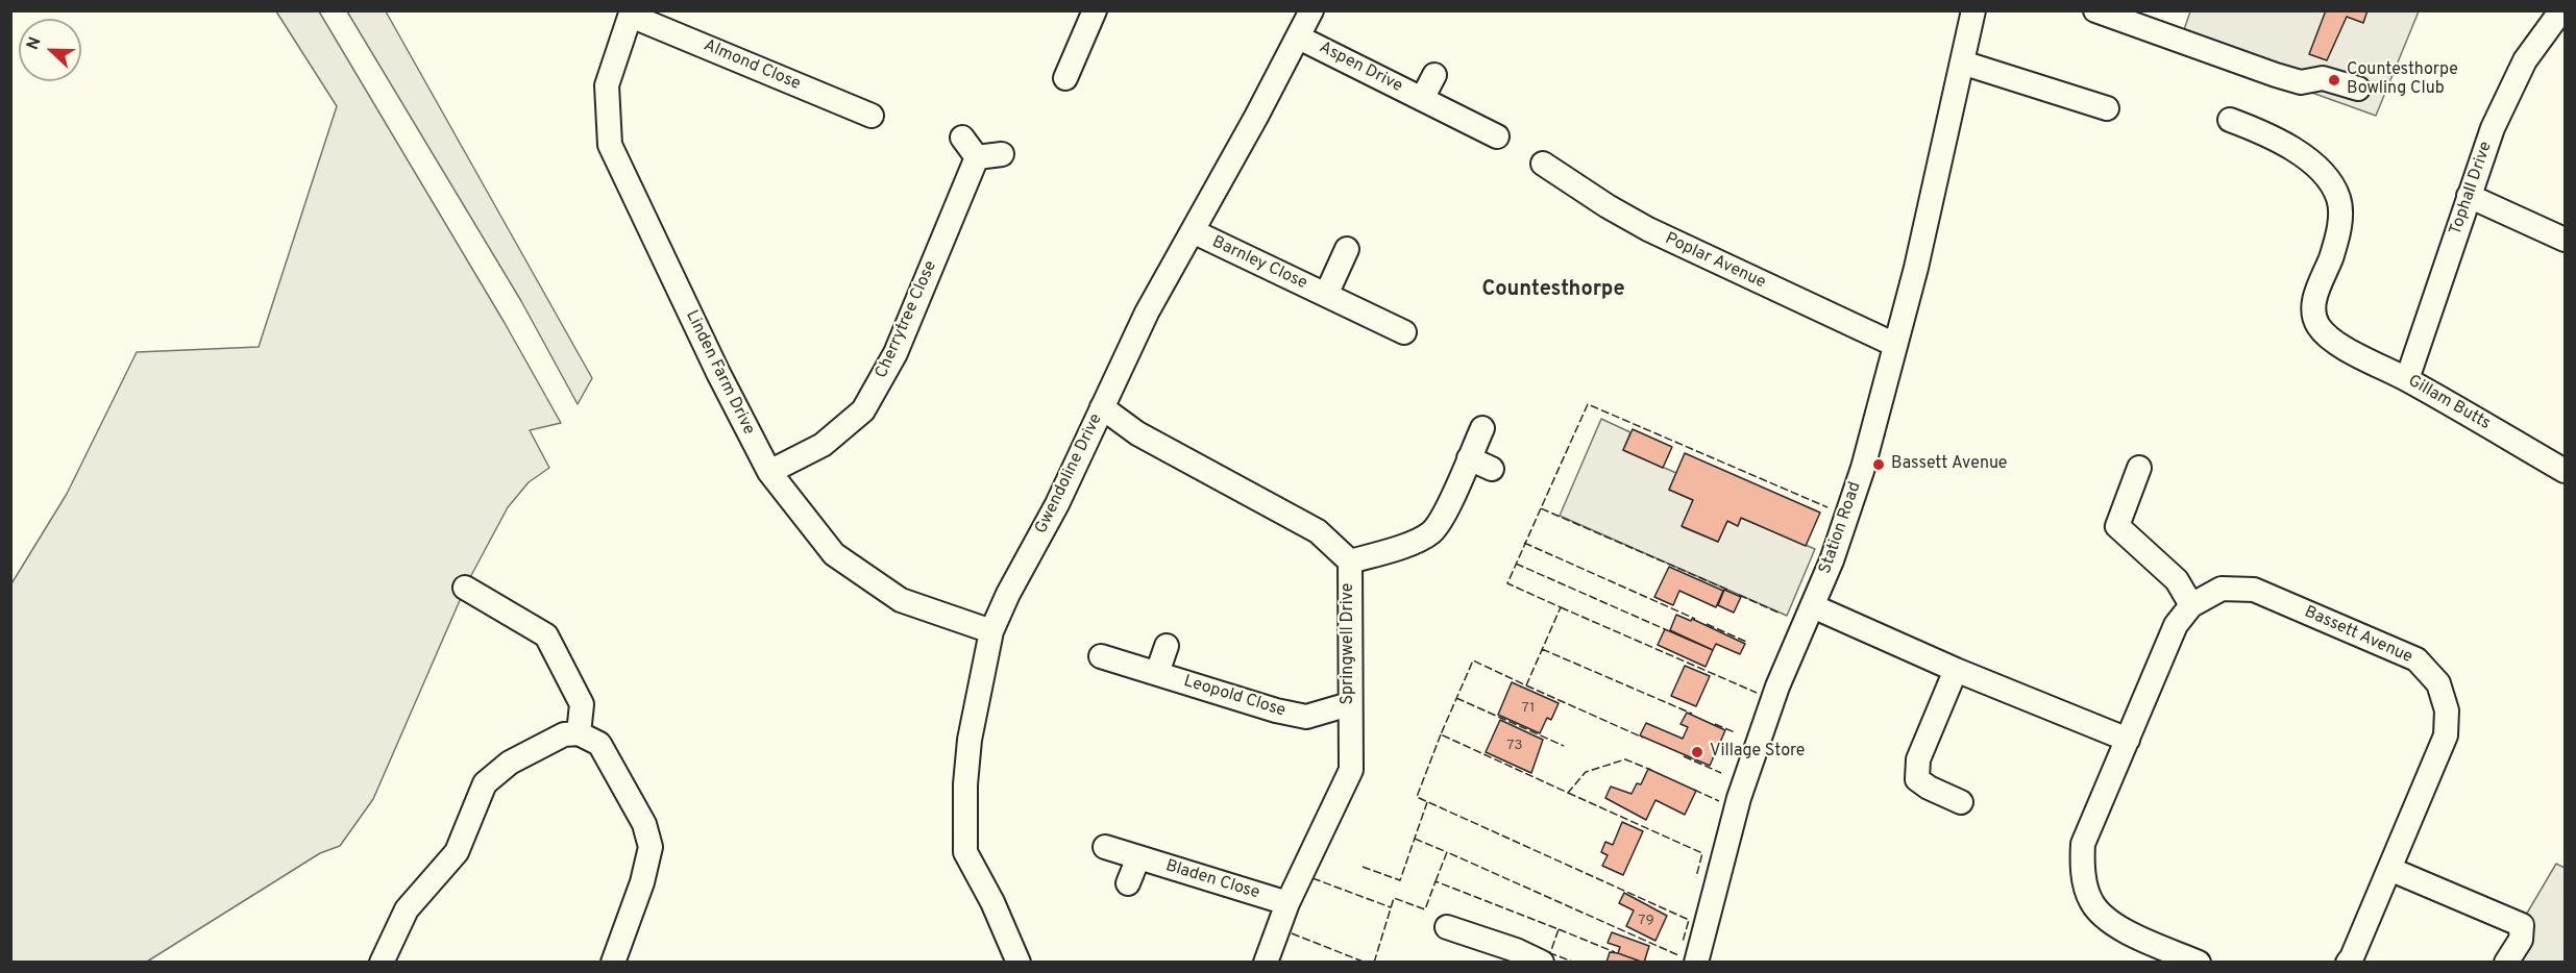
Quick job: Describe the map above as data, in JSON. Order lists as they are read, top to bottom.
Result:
{
  "streets": {
    "street": [
      "Almond Close",
      "Aspen Drive",
      "Tophall Drive",
      "Poplar Avenue",
      "Barnley Close",
      "Cherrytree Close",
      "Linden Farm Drive",
      "Gillam Butts",
      "Gwendoline Drive",
      "Station Road",
      "Bassett Avenue",
      "Springwell Drive",
      "Leopold Close",
      "Bladen Close"
    ]
  },
  "crossings": [
    ["Almond Close", "Linden Farm Drive"],
    ["Aspen Drive", "Gwendoline Drive"],
    ["Tophall Drive", "Gillam Butts"],
    ["Poplar Avenue", "Station Road"],
    ["Barnley Close", "Gwendoline Drive"],
    ["Cherrytree Close", "Linden Farm Drive"],
    ["Linden Farm Drive", "Gwendoline Drive"],
    ["Gwendoline Drive", "Springwell Drive"],
    ["Springwell Drive", "Leopold Close"],
    ["Springwell Drive", "Bladen Close"]
  ],
  "districts": ["Countesthorpe"],
  "places": ["Countesthorpe Bowling Club", "Bassett Avenue", "Village Store"],
  "house_numbers": ["71", "73", "79"],
  "north": "left"
}
